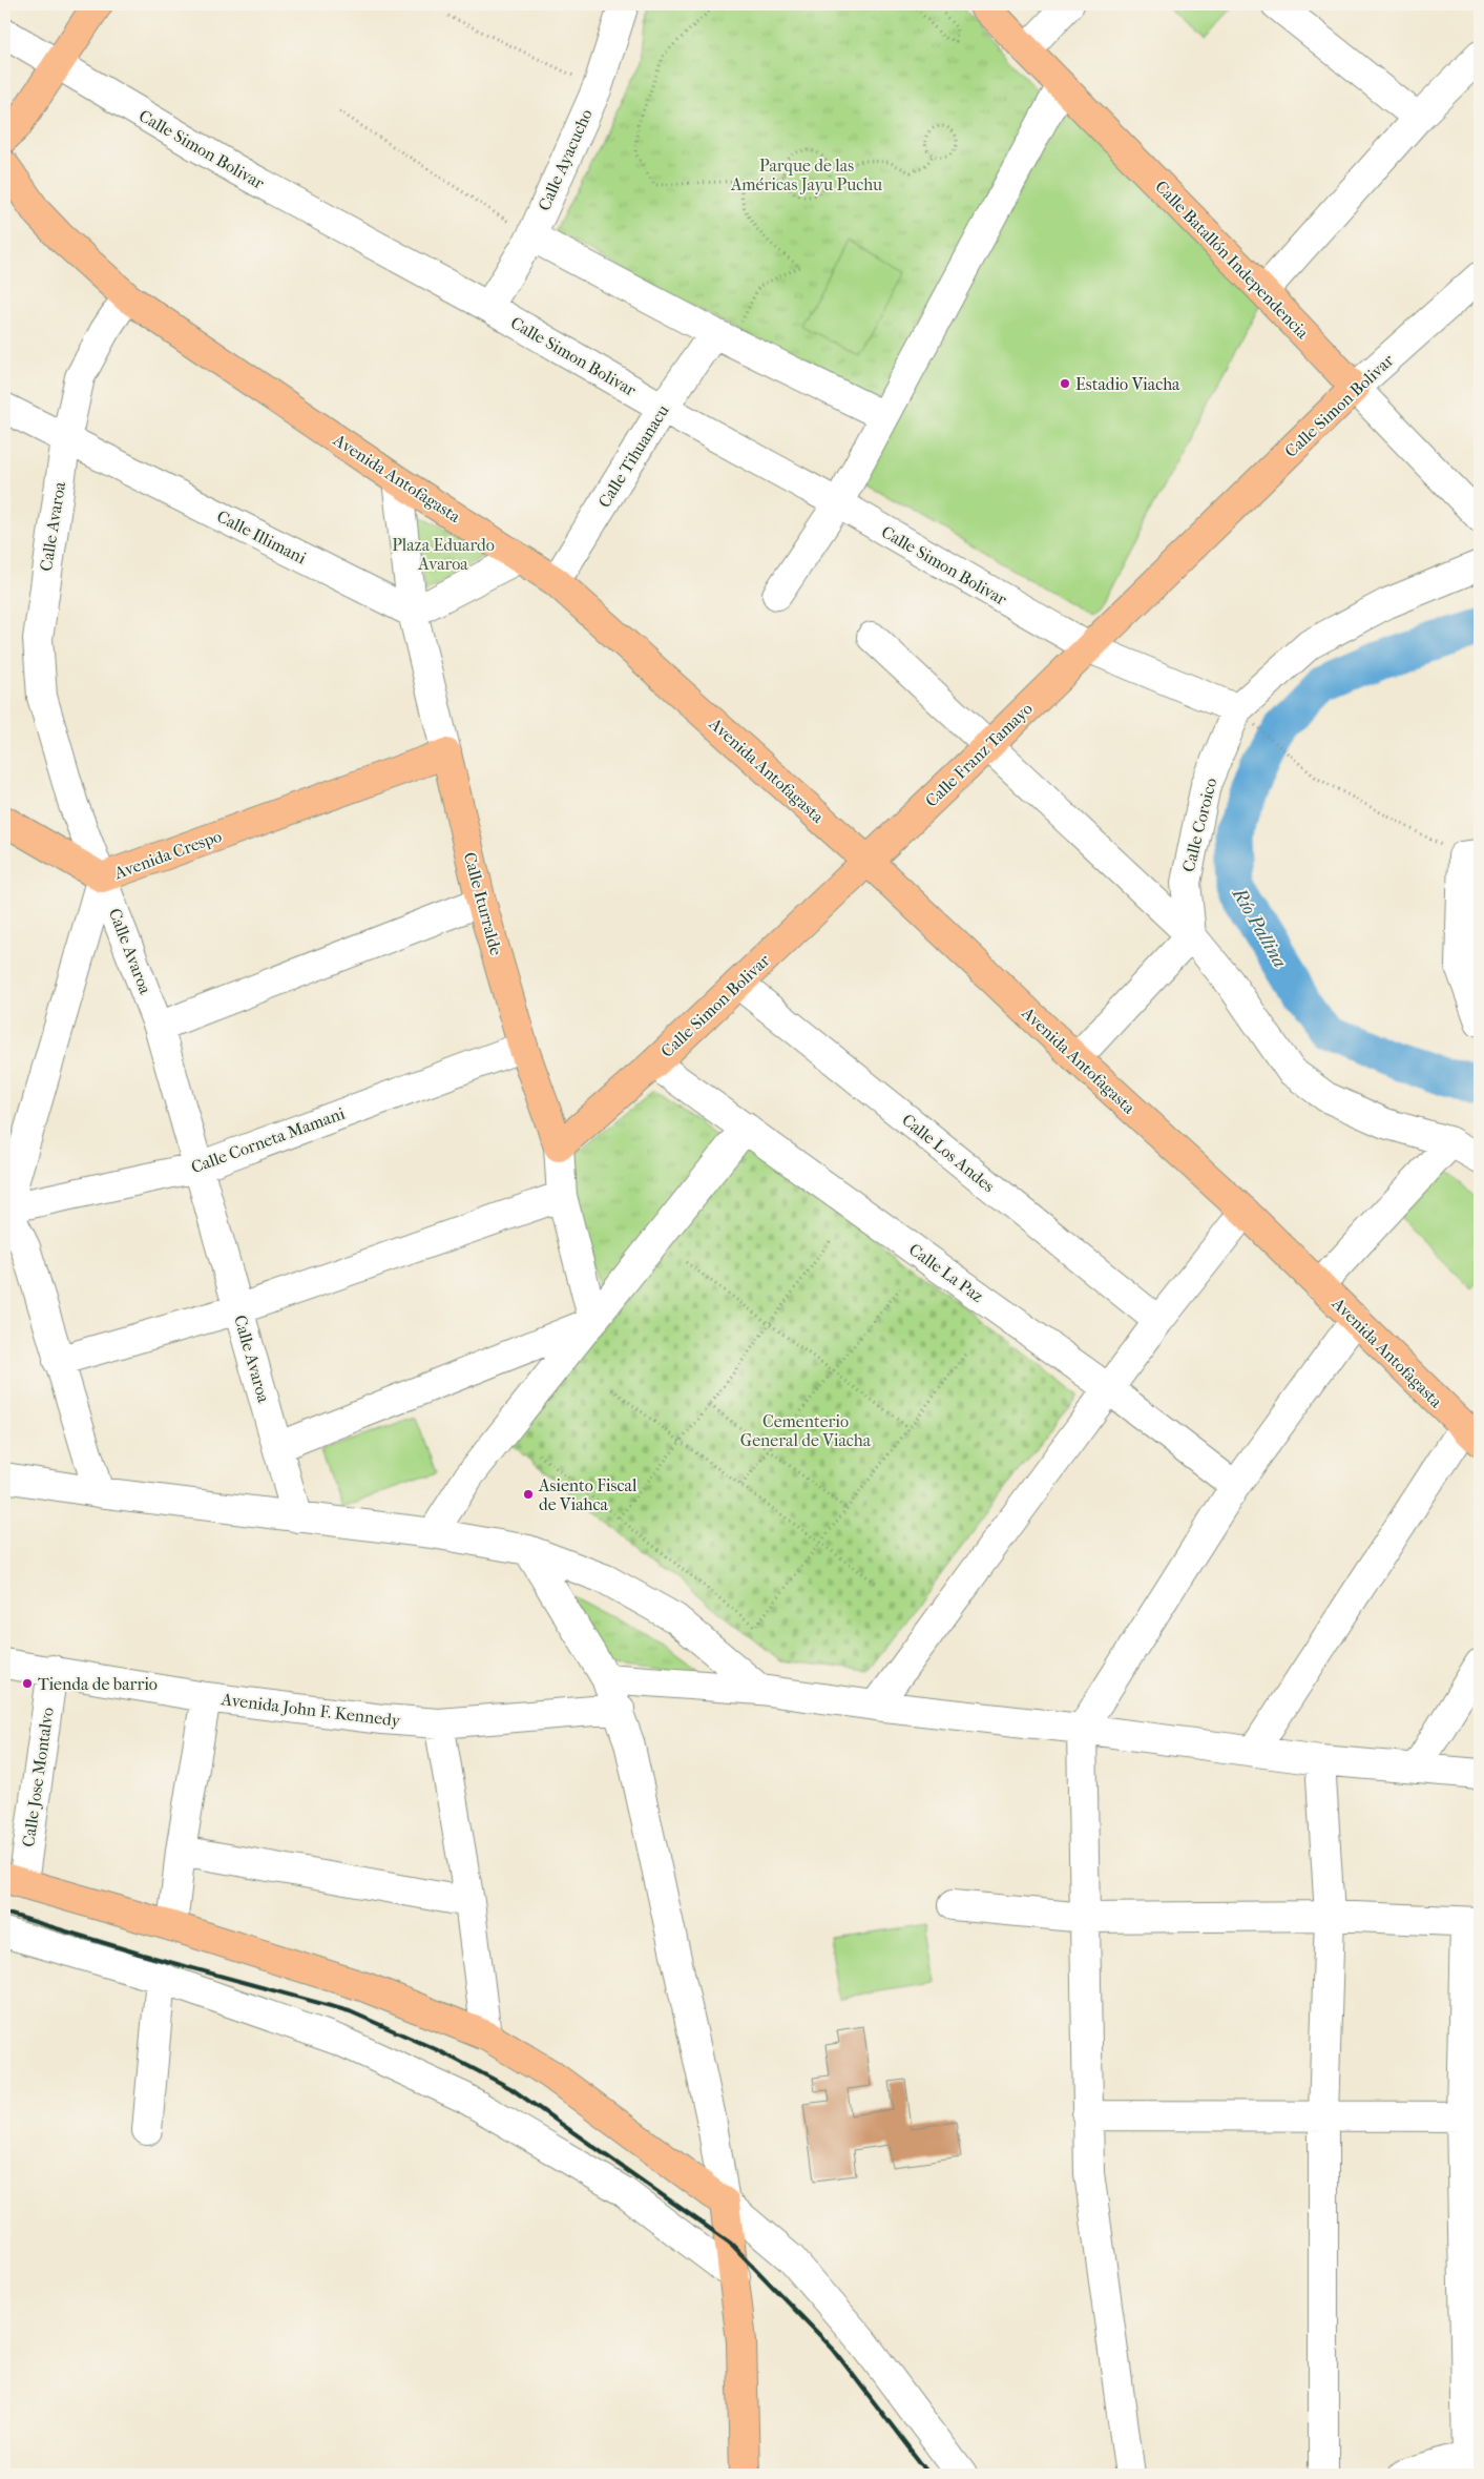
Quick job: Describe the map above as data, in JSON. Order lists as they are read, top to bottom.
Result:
{
  "streets": {
    "main road": [
      "Calle Simon Bolivar",
      "Calle Batallón Independencia",
      "Avenida Antofagasta",
      "Calle Franz Tamayo",
      "Avenida Crespo",
      "Calle Iturralde"
    ],
    "street": [
      "Calle Ayacucho",
      "Calle Tihuanacu",
      "Calle Avaroa",
      "Calle Illimani",
      "Calle Coroico",
      "Calle Corneta Mamani",
      "Calle Los Andes",
      "Calle La Paz",
      "Avenida John F. Kennedy",
      "Calle Jose Montalvo"
    ]
  },
  "crossings": [
    ["Calle Simon Bolivar", "Calle Ayacucho"],
    ["Calle Simon Bolivar", "Calle Batallón Independencia"],
    ["Calle Simon Bolivar", "Calle Tihuanacu"],
    ["Calle Simon Bolivar", "Avenida Antofagasta"],
    ["Calle Simon Bolivar", "Calle Franz Tamayo"],
    ["Calle Simon Bolivar", "Calle Coroico"],
    ["Calle Simon Bolivar", "Calle Iturralde"],
    ["Calle Simon Bolivar", "Calle Los Andes"],
    ["Calle Simon Bolivar", "Calle La Paz"],
    ["Calle Tihuanacu", "Avenida Antofagasta"],
    ["Avenida Antofagasta", "Calle Avaroa"],
    ["Avenida Antofagasta", "Calle Franz Tamayo"],
    ["Avenida Antofagasta", "Calle Iturralde"],
    ["Calle Avaroa", "Calle Illimani"],
    ["Calle Avaroa", "Avenida Crespo"],
    ["Calle Avaroa", "Calle Corneta Mamani"],
    ["Calle Illimani", "Calle Iturralde"],
    ["Avenida Crespo", "Calle Iturralde"],
    ["Avenida Crespo", "Calle Corneta Mamani"],
    ["Calle Iturralde", "Calle Corneta Mamani"],
    ["Avenida John F. Kennedy", "Calle Jose Montalvo"]
  ],
  "water": ["Río Pallina"],
  "parks": ["Parque de las Américas Jayu Puchu", "Plaza Eduardo Avaroa", "Cementerio General de Viacha"],
  "places": ["Estadio Viacha", "Asiento Fiscal de Viahca", "Tienda de barrio"]
}
